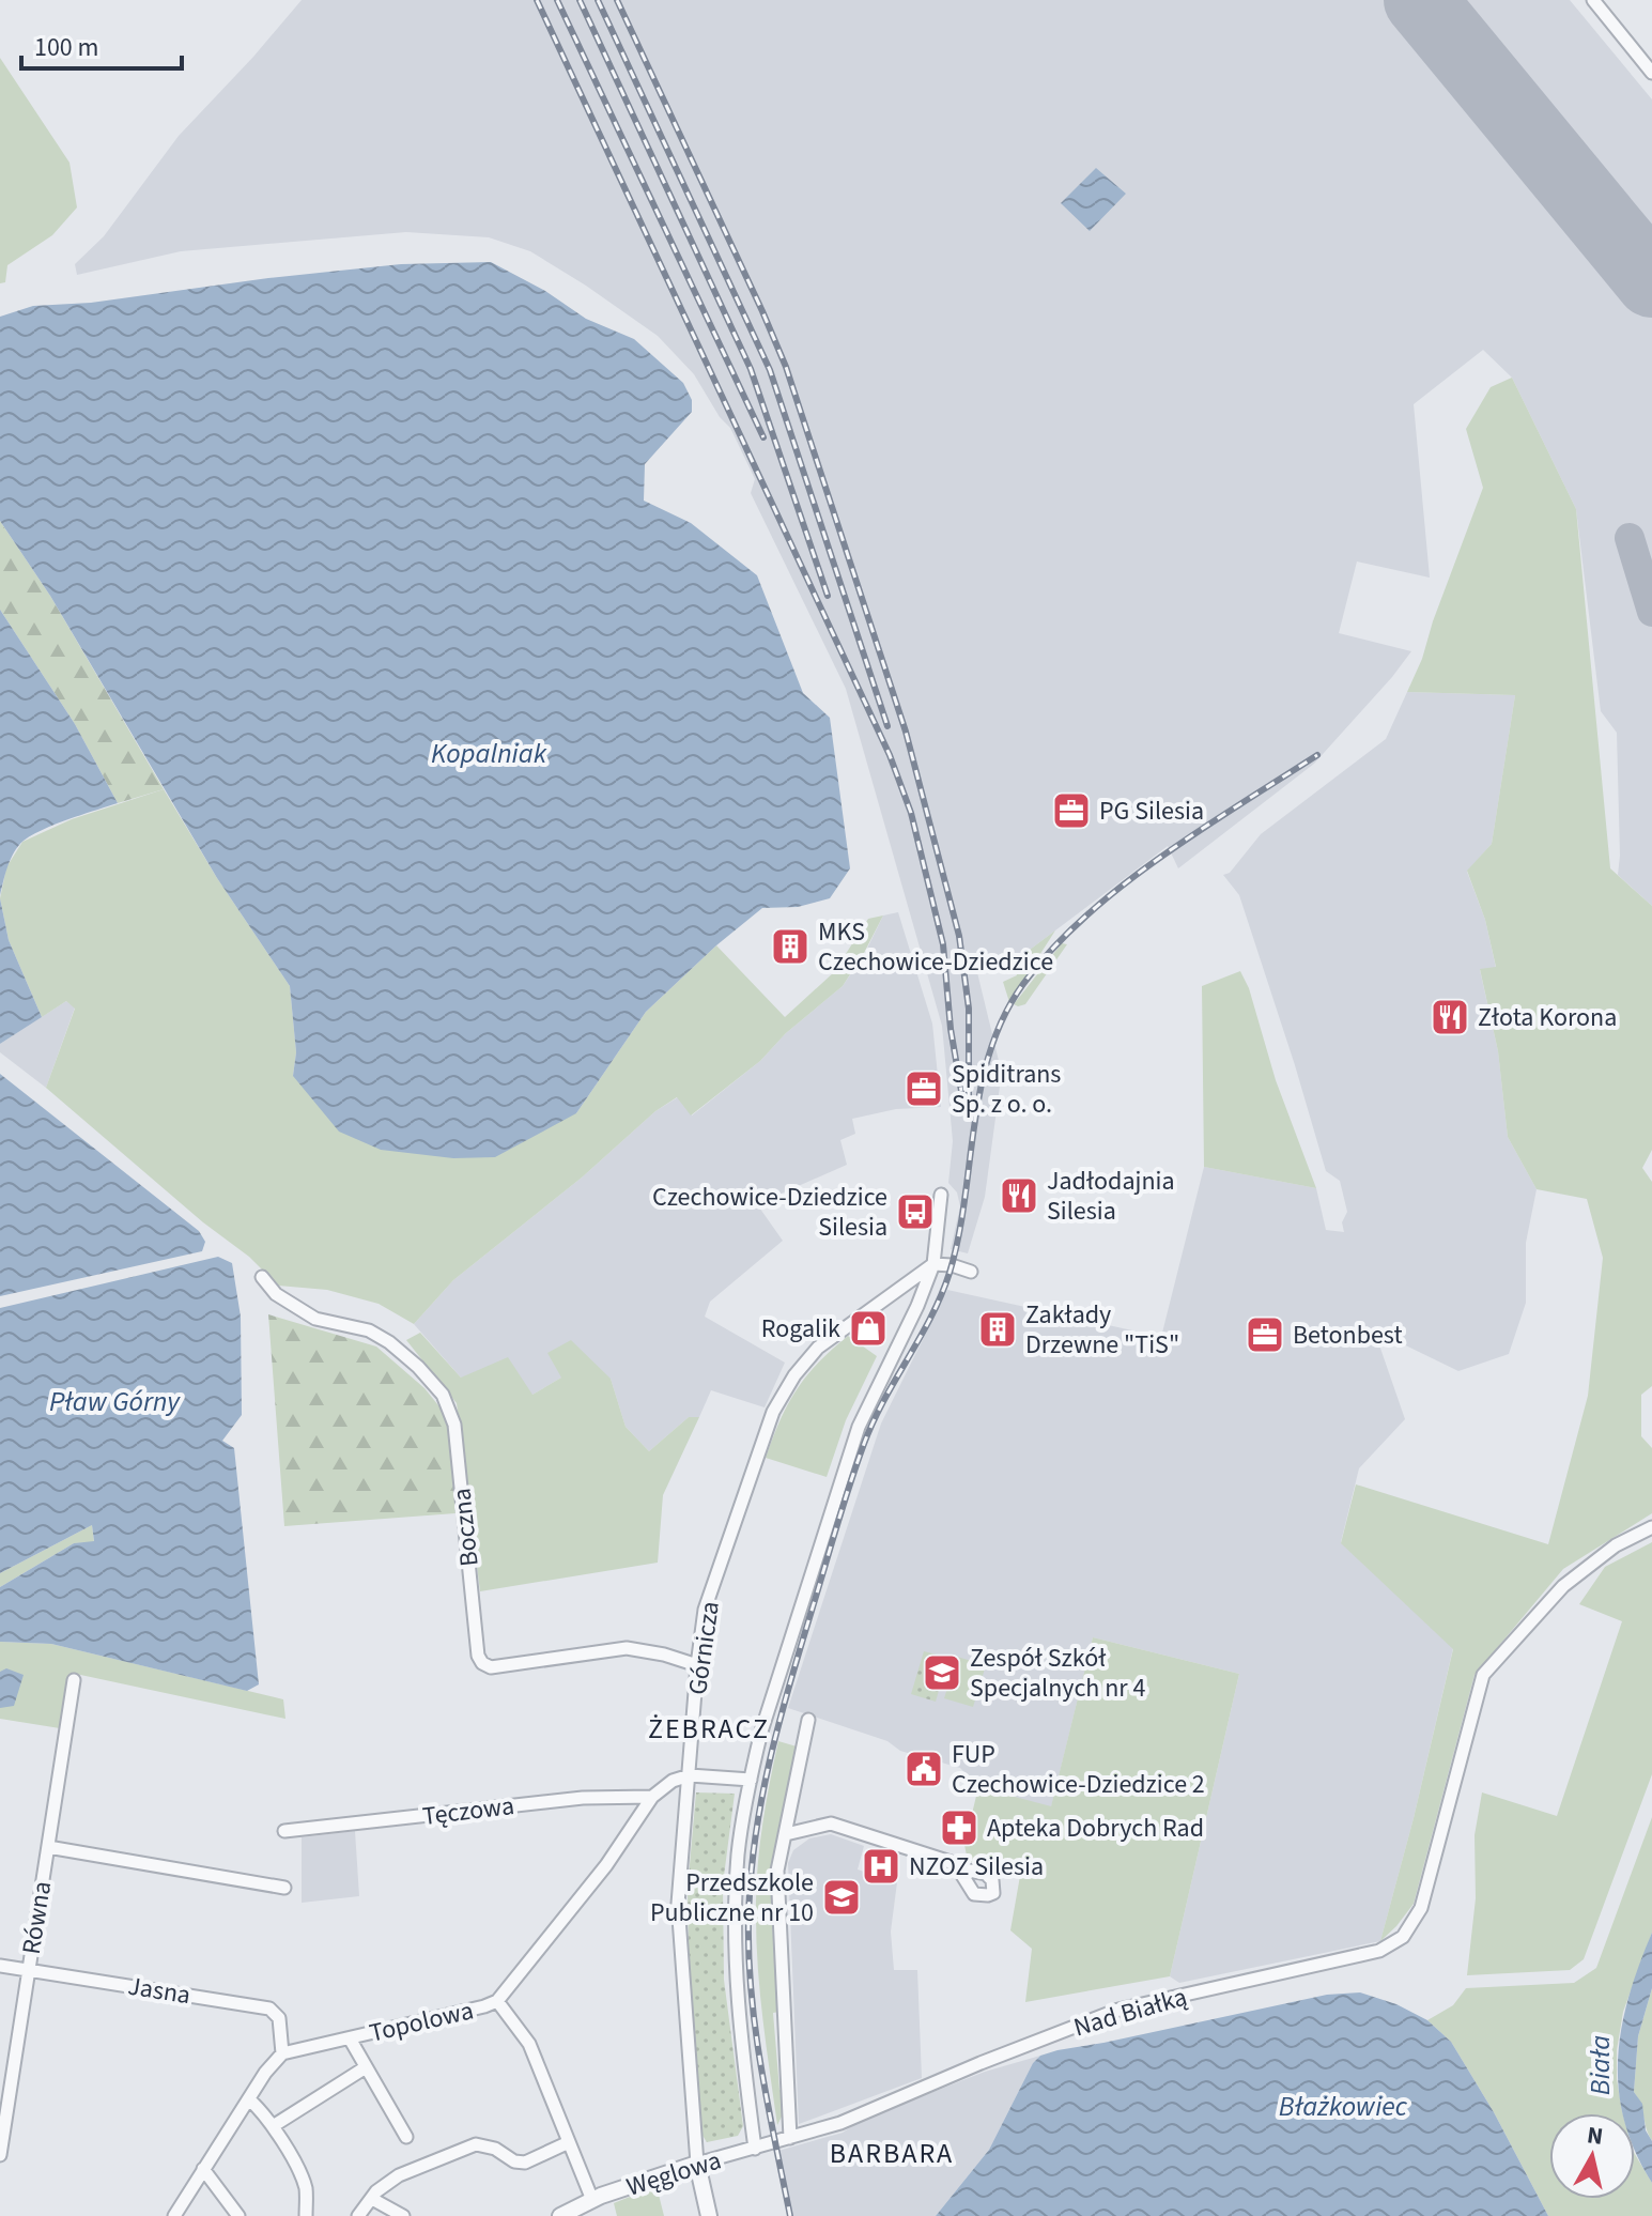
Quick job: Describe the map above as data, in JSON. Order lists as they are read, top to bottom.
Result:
{
  "streets": {
    "street": [
      "Boczna",
      "Górnicza",
      "Tęczowa",
      "Równa",
      "Jasna",
      "Nad Białką",
      "Topolowa",
      "Węglowa"
    ]
  },
  "crossings": [
    ["Boczna", "Górnicza"],
    ["Górnicza", "Topolowa"],
    ["Górnicza", "Węglowa"],
    ["Tęczowa", "Topolowa"],
    ["Równa", "Jasna"],
    ["Jasna", "Topolowa"],
    ["Nad Białką", "Węglowa"]
  ],
  "districts": ["ŻEBRACZ", "BARBARA"],
  "water": [
    "Kopalniak",
    "Pław Górny",
    "Biała",
    "Błażkowiec"
  ],
  "places": {
    "office": ["PG Silesia", "Spiditrans Sp. z o. o.", "Betonbest"],
    "building": ["MKS Czechowice-Dziedzice", "Zakłady Drzewne \"TiS\""],
    "restaurant": ["Złota Korona", "Jadłodajnia Silesia"],
    "bus stop": ["Czechowice-Dziedzice Silesia"],
    "shop": ["Rogalik"],
    "school or university": ["Zespół Szkół Specjalnych nr 4", "Przedszkole Publiczne nr 10"],
    "public building": ["FUP Czechowice-Dziedzice 2"],
    "pharmacy": ["Apteka Dobrych Rad"],
    "hospital": ["NZOZ Silesia"]
  },
  "scale_bar": "100 m",
  "north": "top"
}
